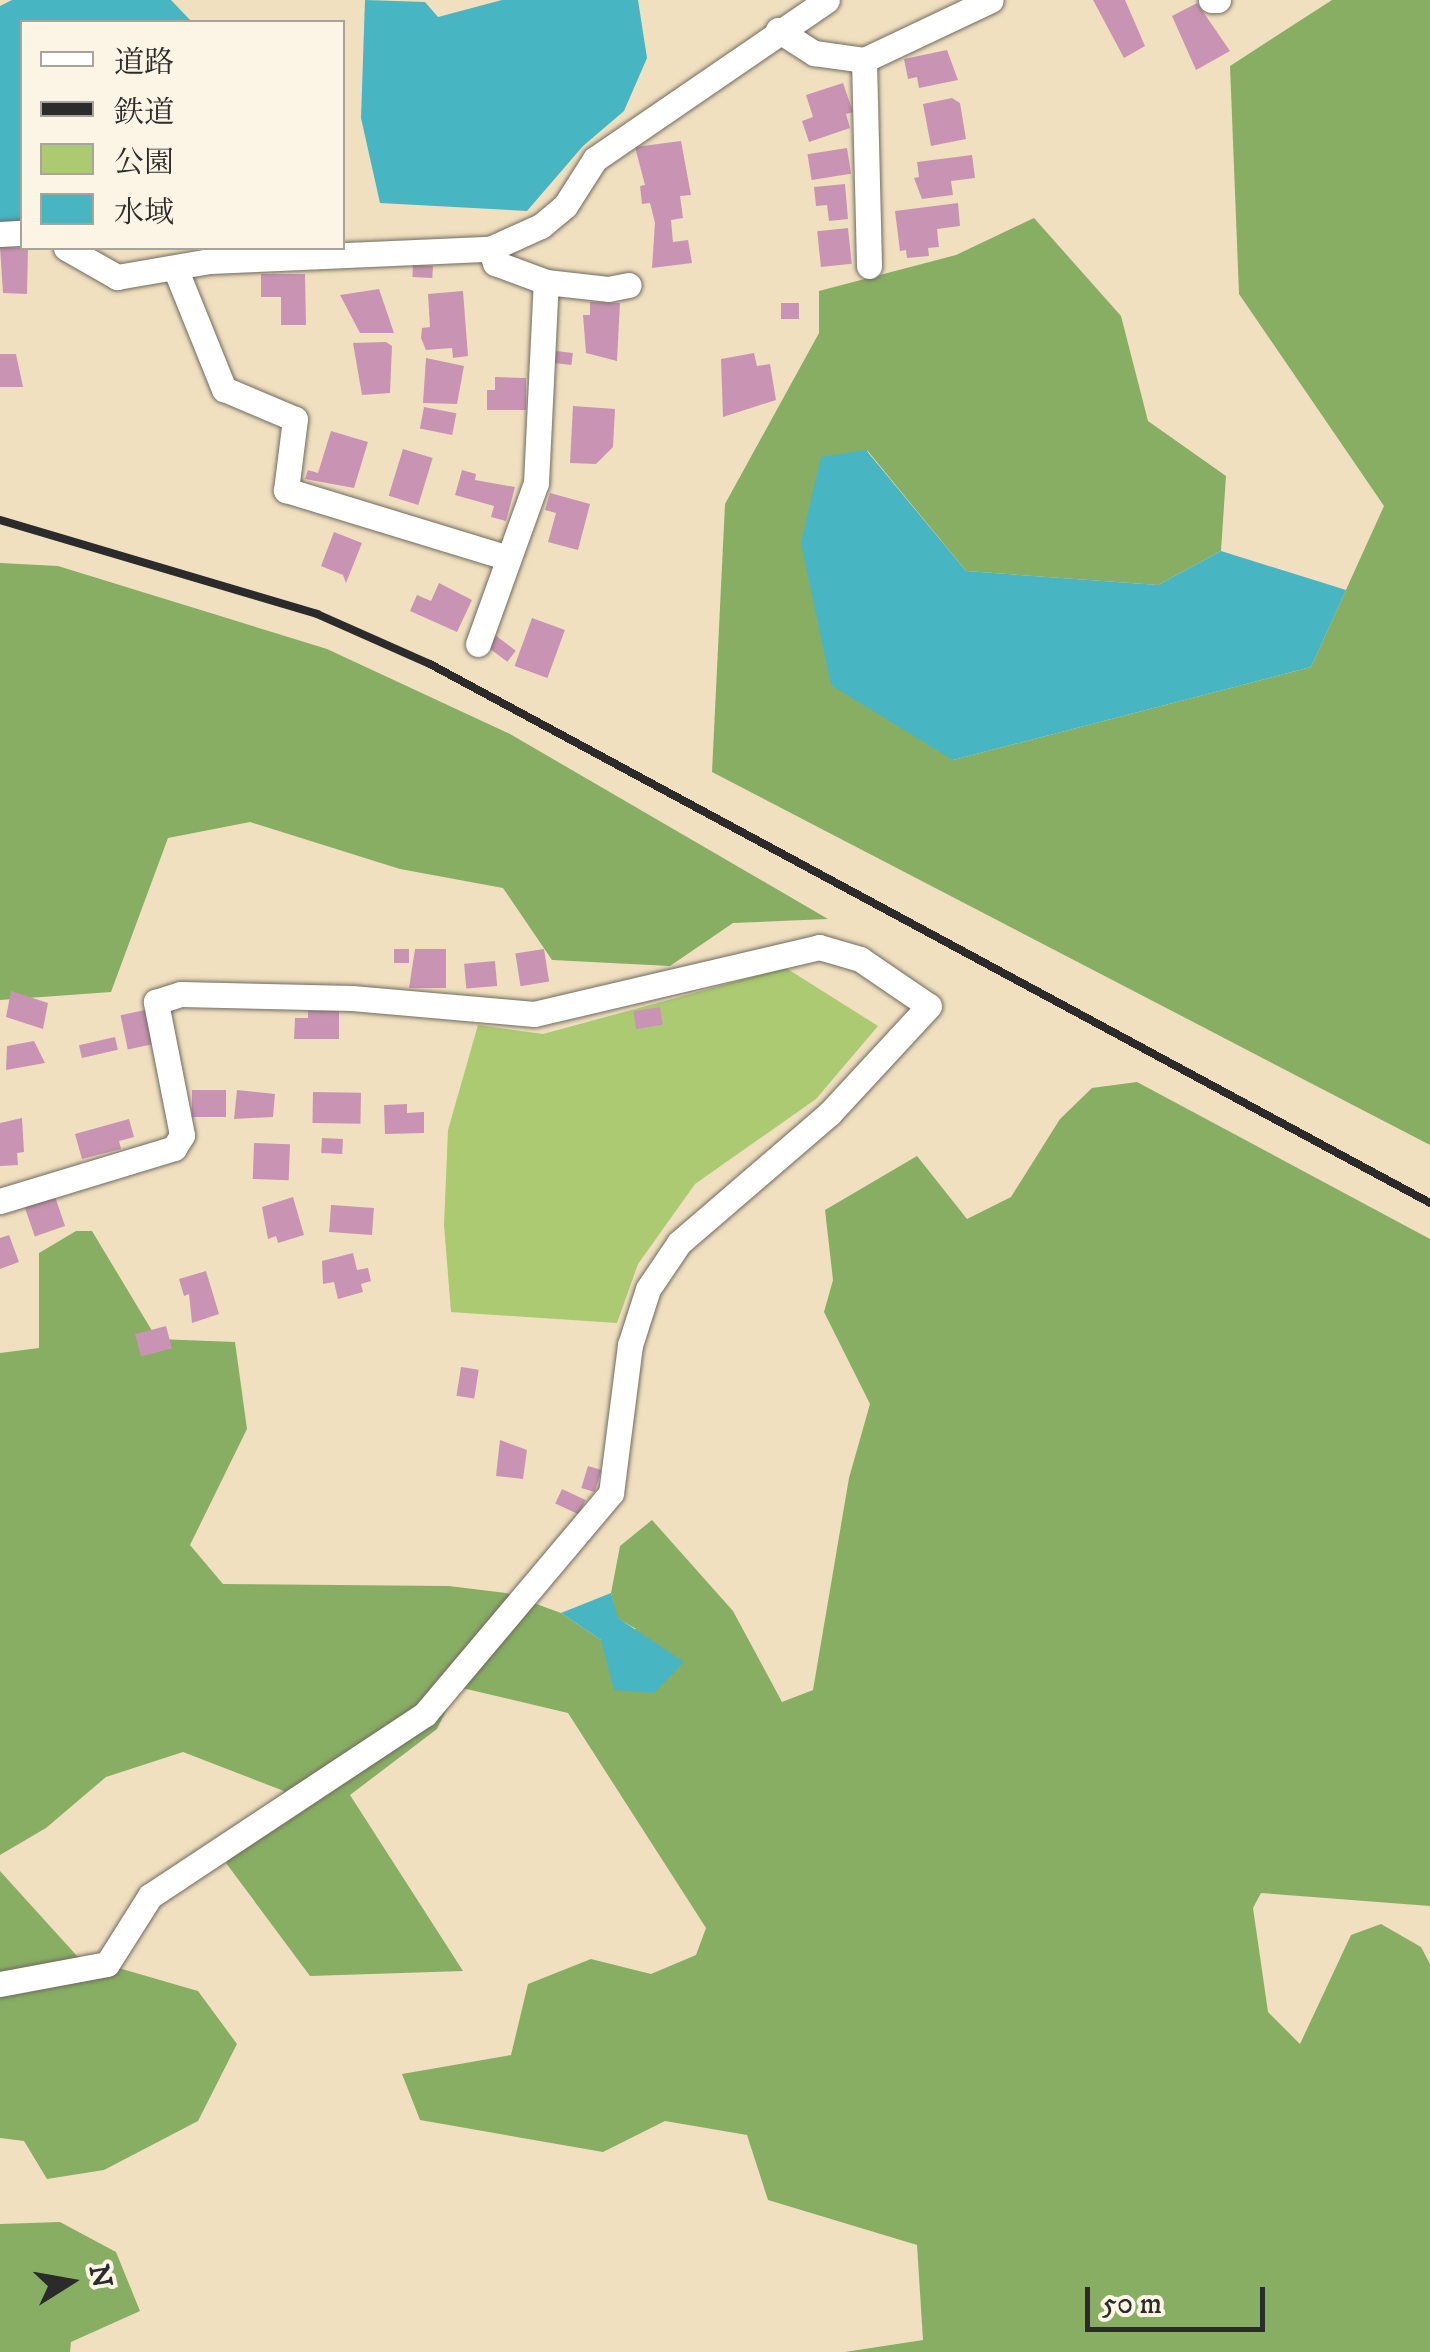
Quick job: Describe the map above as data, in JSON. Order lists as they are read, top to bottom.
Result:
{
  "legend": [
    "道路",
    "鉄道",
    "公園",
    "水域"
  ],
  "scale_bar": "50 m",
  "north": "right"
}
